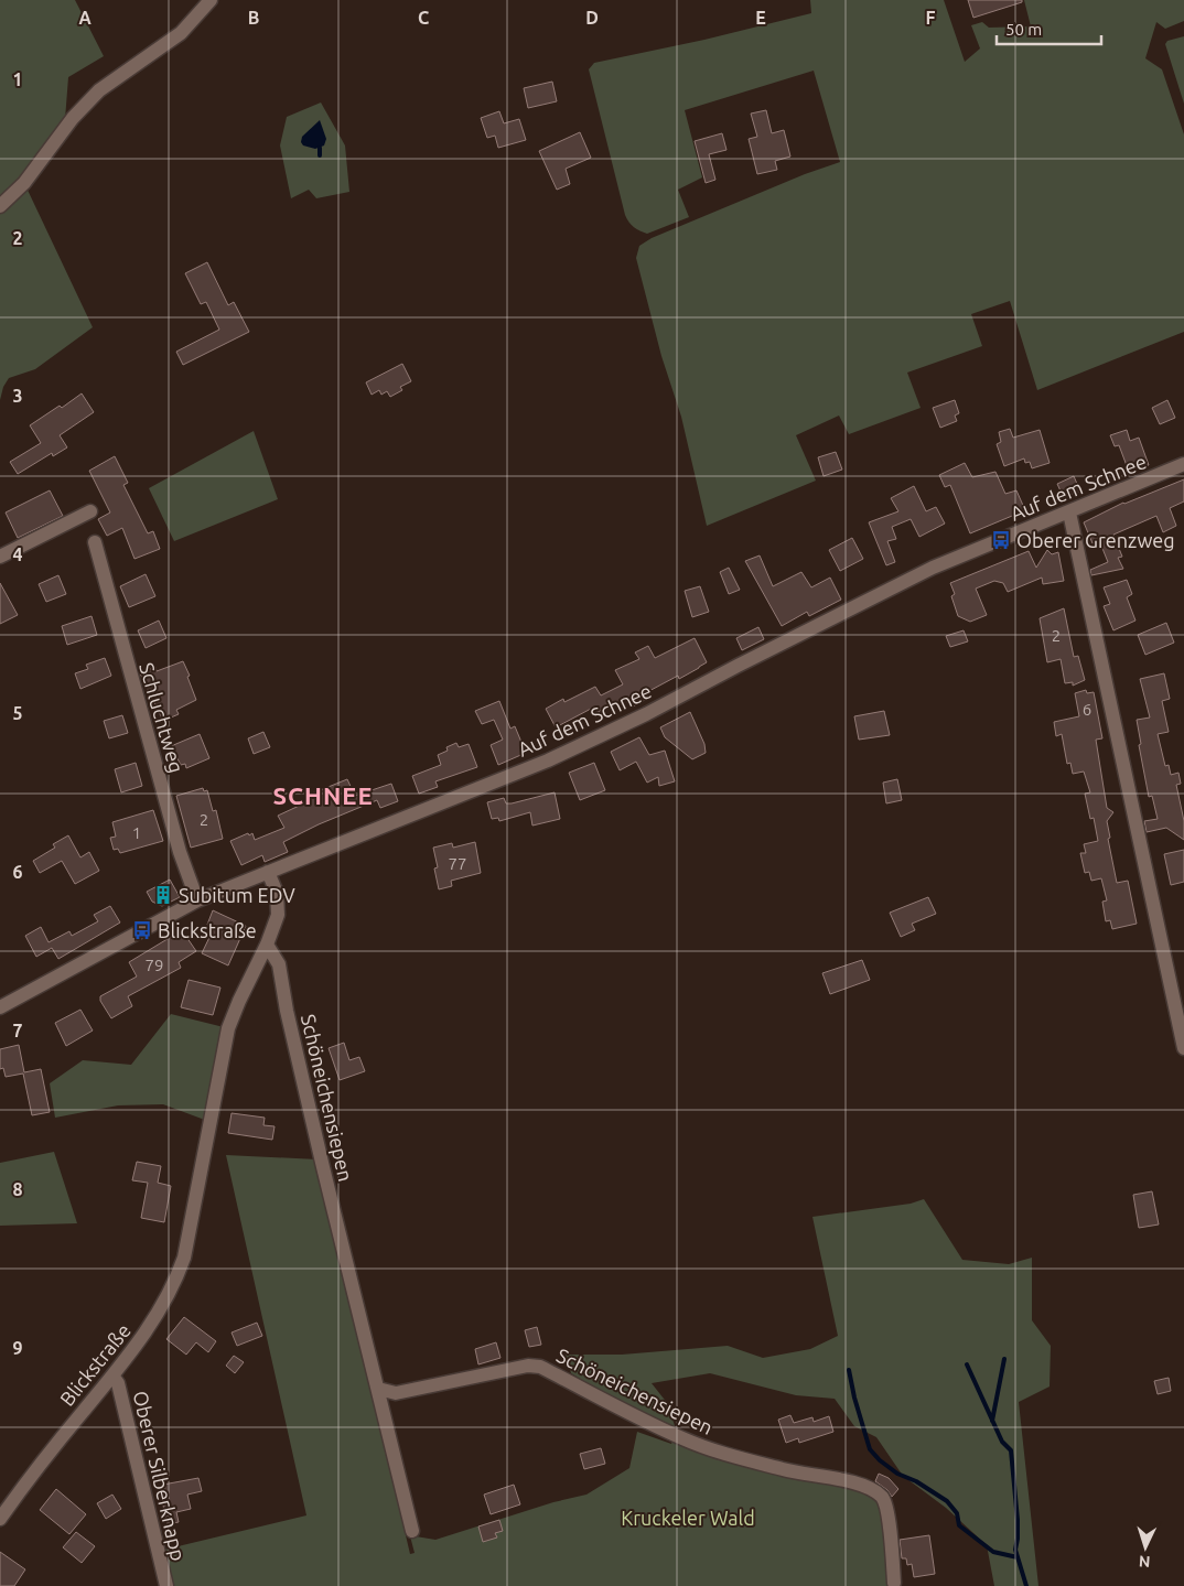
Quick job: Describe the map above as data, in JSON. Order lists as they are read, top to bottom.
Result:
{
  "streets": {
    "street": [
      "Auf dem Schnee",
      "Schluchtweg",
      "Schöneichensiepen",
      "Blickstraße",
      "Oberer Silberknapp"
    ]
  },
  "crossings": [
    ["Auf dem Schnee", "Schluchtweg"],
    ["Auf dem Schnee", "Blickstraße"],
    ["Schöneichensiepen", "Blickstraße"],
    ["Blickstraße", "Oberer Silberknapp"]
  ],
  "districts": ["SCHNEE"],
  "parks": ["Kruckeler Wald"],
  "places": {
    "bus stop": ["Oberer Grenzweg", "Blickstraße"],
    "building": ["Subitum EDV"]
  },
  "house_numbers": [
    "2",
    "6",
    "2",
    "1",
    "77",
    "79"
  ],
  "scale_bar": "50 m",
  "north": "bottom",
  "grid": {
    "columns": [
      "A",
      "B",
      "C",
      "D",
      "E",
      "F"
    ],
    "rows": [
      "1",
      "2",
      "3",
      "4",
      "5",
      "6",
      "7",
      "8",
      "9"
    ]
  }
}
